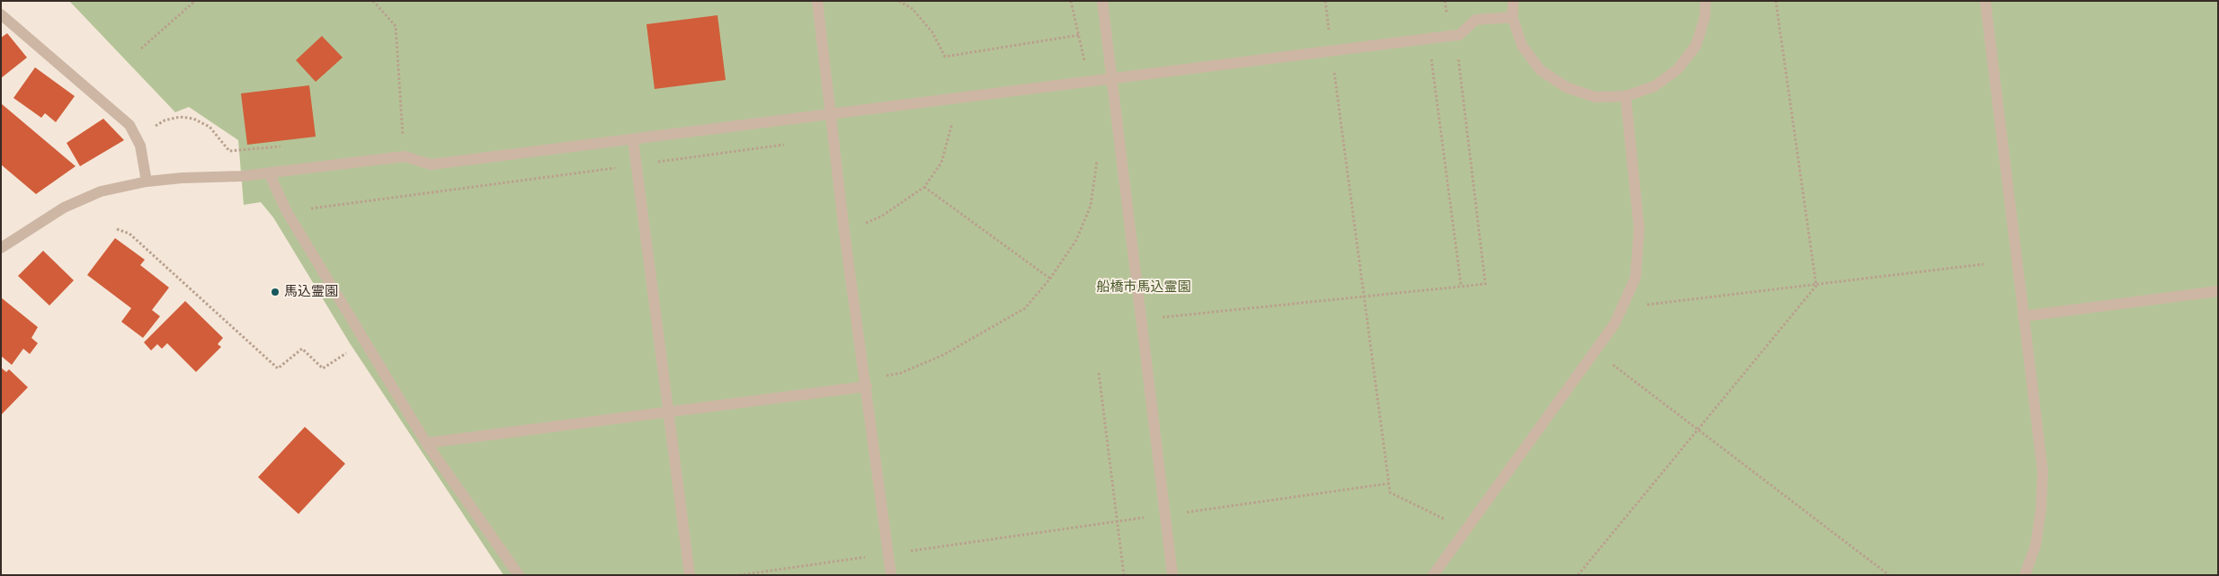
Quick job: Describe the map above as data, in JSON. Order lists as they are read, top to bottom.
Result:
{
  "parks": ["船橋市馬込霊園"],
  "places": ["馬込霊園"]
}
